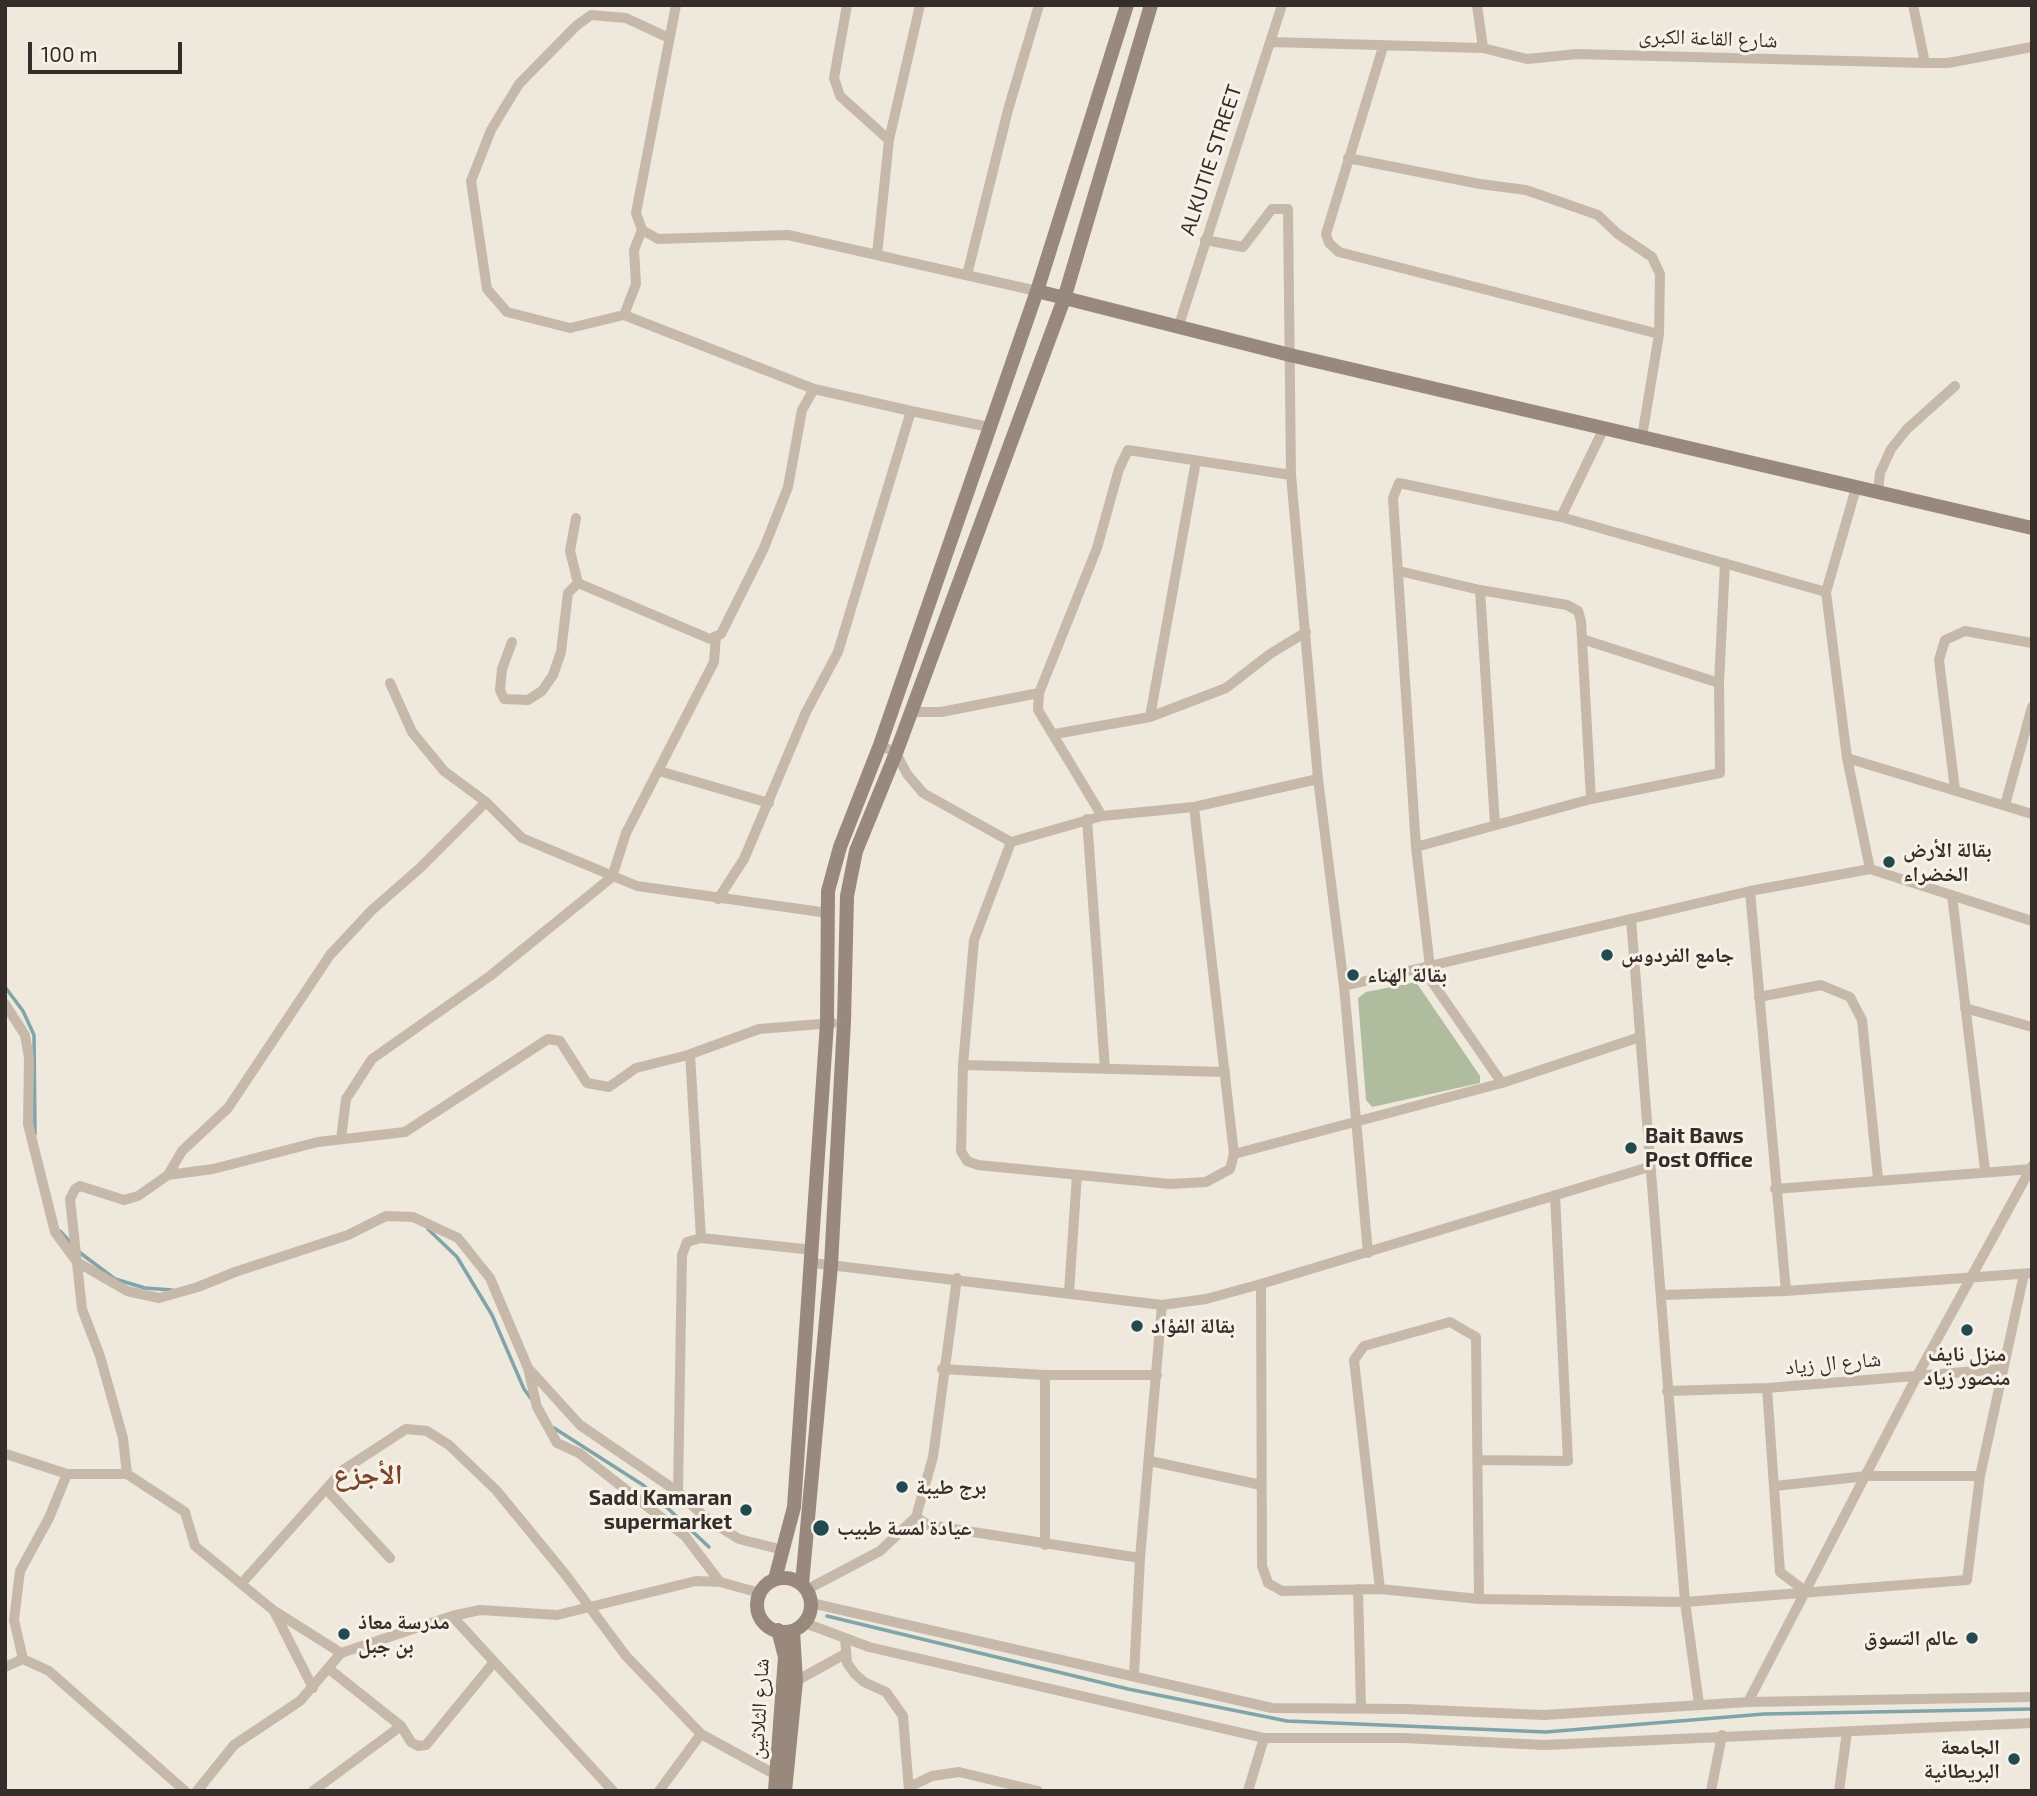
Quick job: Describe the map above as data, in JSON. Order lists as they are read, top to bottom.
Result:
{
  "streets": {
    "main road": ["شارع الثلاثين"],
    "street": ["شارع القاعة الكبرى", "ALKUTIE STREET", "شارع ال زياد"]
  },
  "crossings": [
    ["شارع القاعة الكبرى", "ALKUTIE STREET"]
  ],
  "districts": ["الأجزع"],
  "places": [
    "بقالة الأرض الخضراء",
    "جامع الفردوس",
    "بقالة الهناء",
    "Bait Baws Post Office",
    "بقالة الفؤاد",
    "منزل نايف منصور زياد",
    "برج طيبة",
    "Sadd Kamaran supermarket",
    "عيادة لمسة طبيب",
    "مدرسة معاذ بن جبل",
    "عالم التسوق",
    "الجامعة البريطانية"
  ],
  "scale_bar": "100 m"
}
